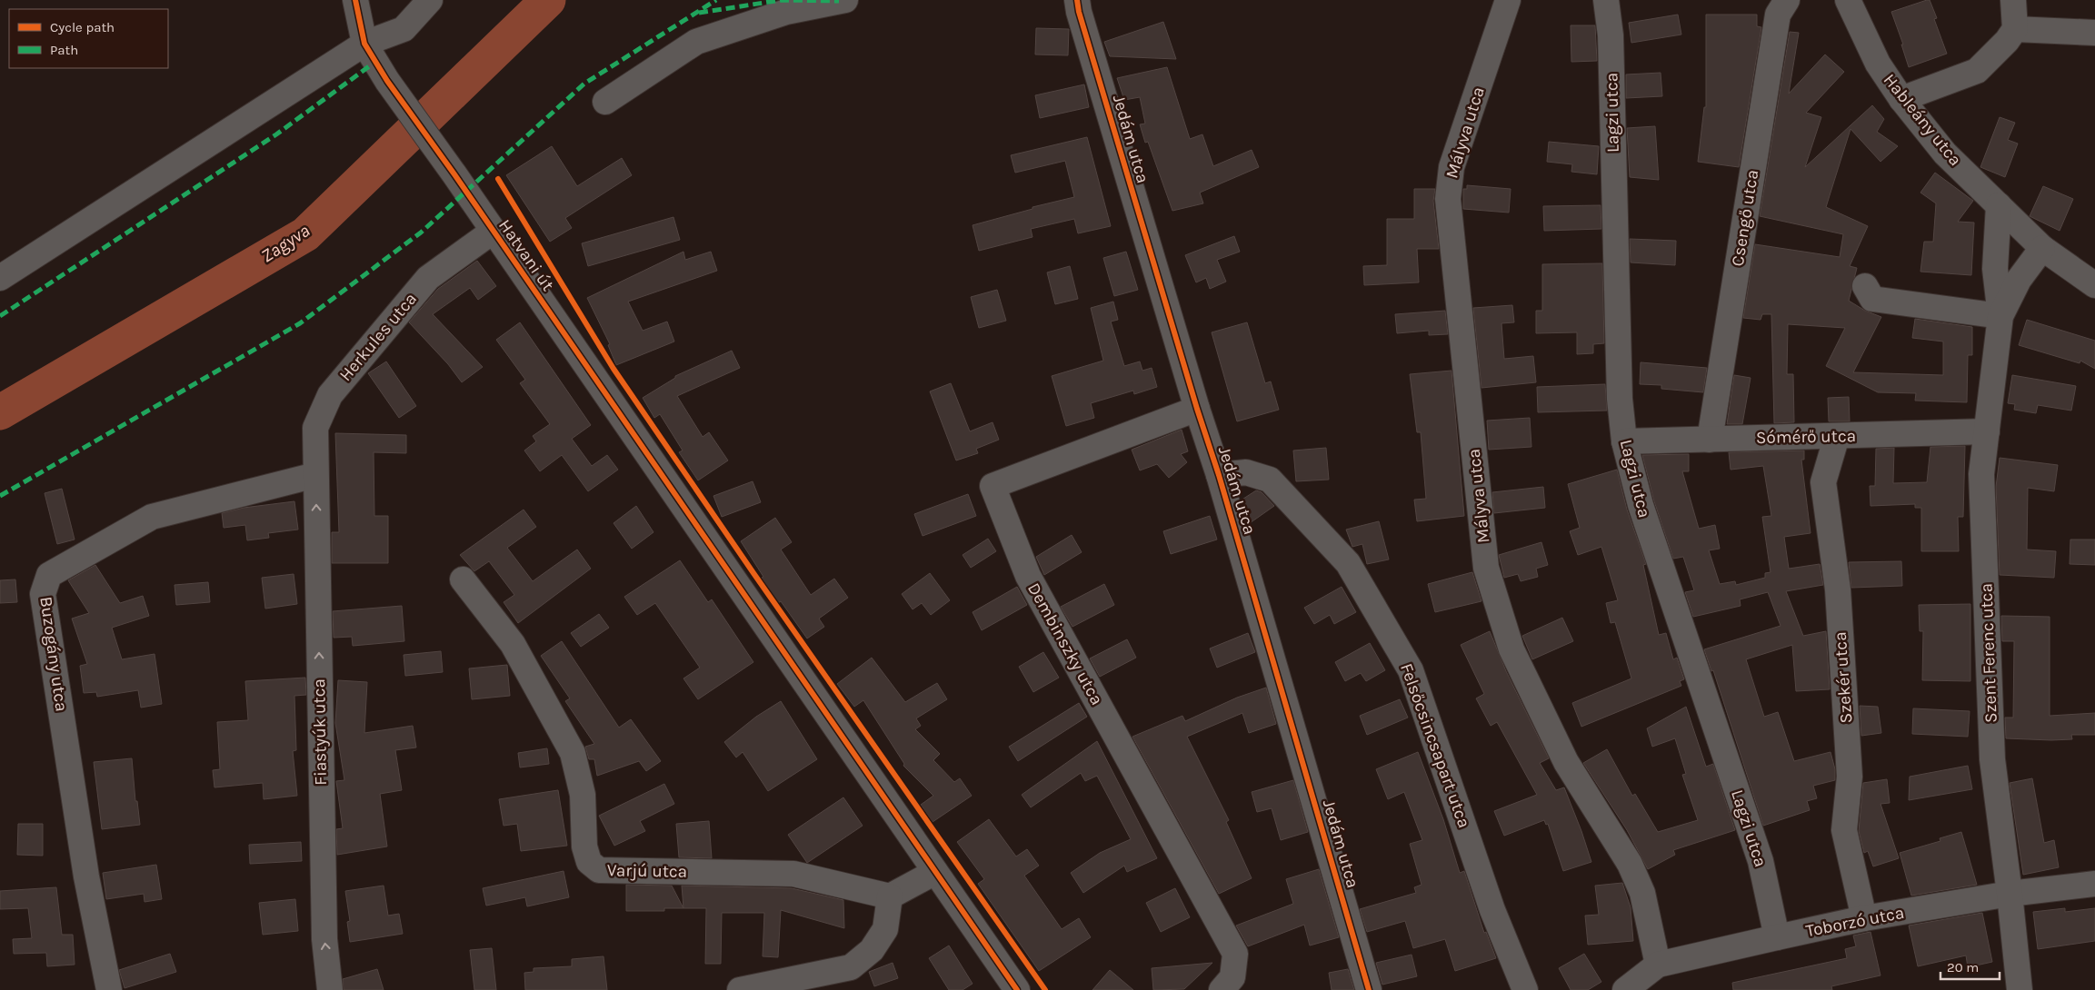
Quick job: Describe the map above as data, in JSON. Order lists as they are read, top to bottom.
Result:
{
  "streets": {
    "street": [
      "Lagzi utca",
      "Hableány utca",
      "Mályva utca",
      "Jedám utca",
      "Csengő utca",
      "Hatvani út",
      "Herkules utca",
      "Sómérő utca",
      "Dembinszky utca",
      "Szent Ferenc utca",
      "Buzogány utca",
      "Szekér utca",
      "Fiastyúk utca",
      "Felsőcsincsapart utca",
      "Varjú utca",
      "Toborzó utca"
    ]
  },
  "crossings": [
    ["Lagzi utca", "Sómérő utca"],
    ["Lagzi utca", "Toborzó utca"],
    ["Hableány utca", "Szent Ferenc utca"],
    ["Mályva utca", "Toborzó utca"],
    ["Jedám utca", "Dembinszky utca"],
    ["Jedám utca", "Felsőcsincsapart utca"],
    ["Csengő utca", "Sómérő utca"],
    ["Hatvani út", "Herkules utca"],
    ["Herkules utca", "Buzogány utca"],
    ["Herkules utca", "Fiastyúk utca"],
    ["Sómérő utca", "Szent Ferenc utca"],
    ["Sómérő utca", "Szekér utca"],
    ["Szent Ferenc utca", "Toborzó utca"],
    ["Buzogány utca", "Fiastyúk utca"],
    ["Szekér utca", "Toborzó utca"]
  ],
  "one_way": ["Fiastyúk utca"],
  "water": ["Zagyva"],
  "legend": ["Cycle path", "Path"],
  "scale_bar": "20 m"
}
